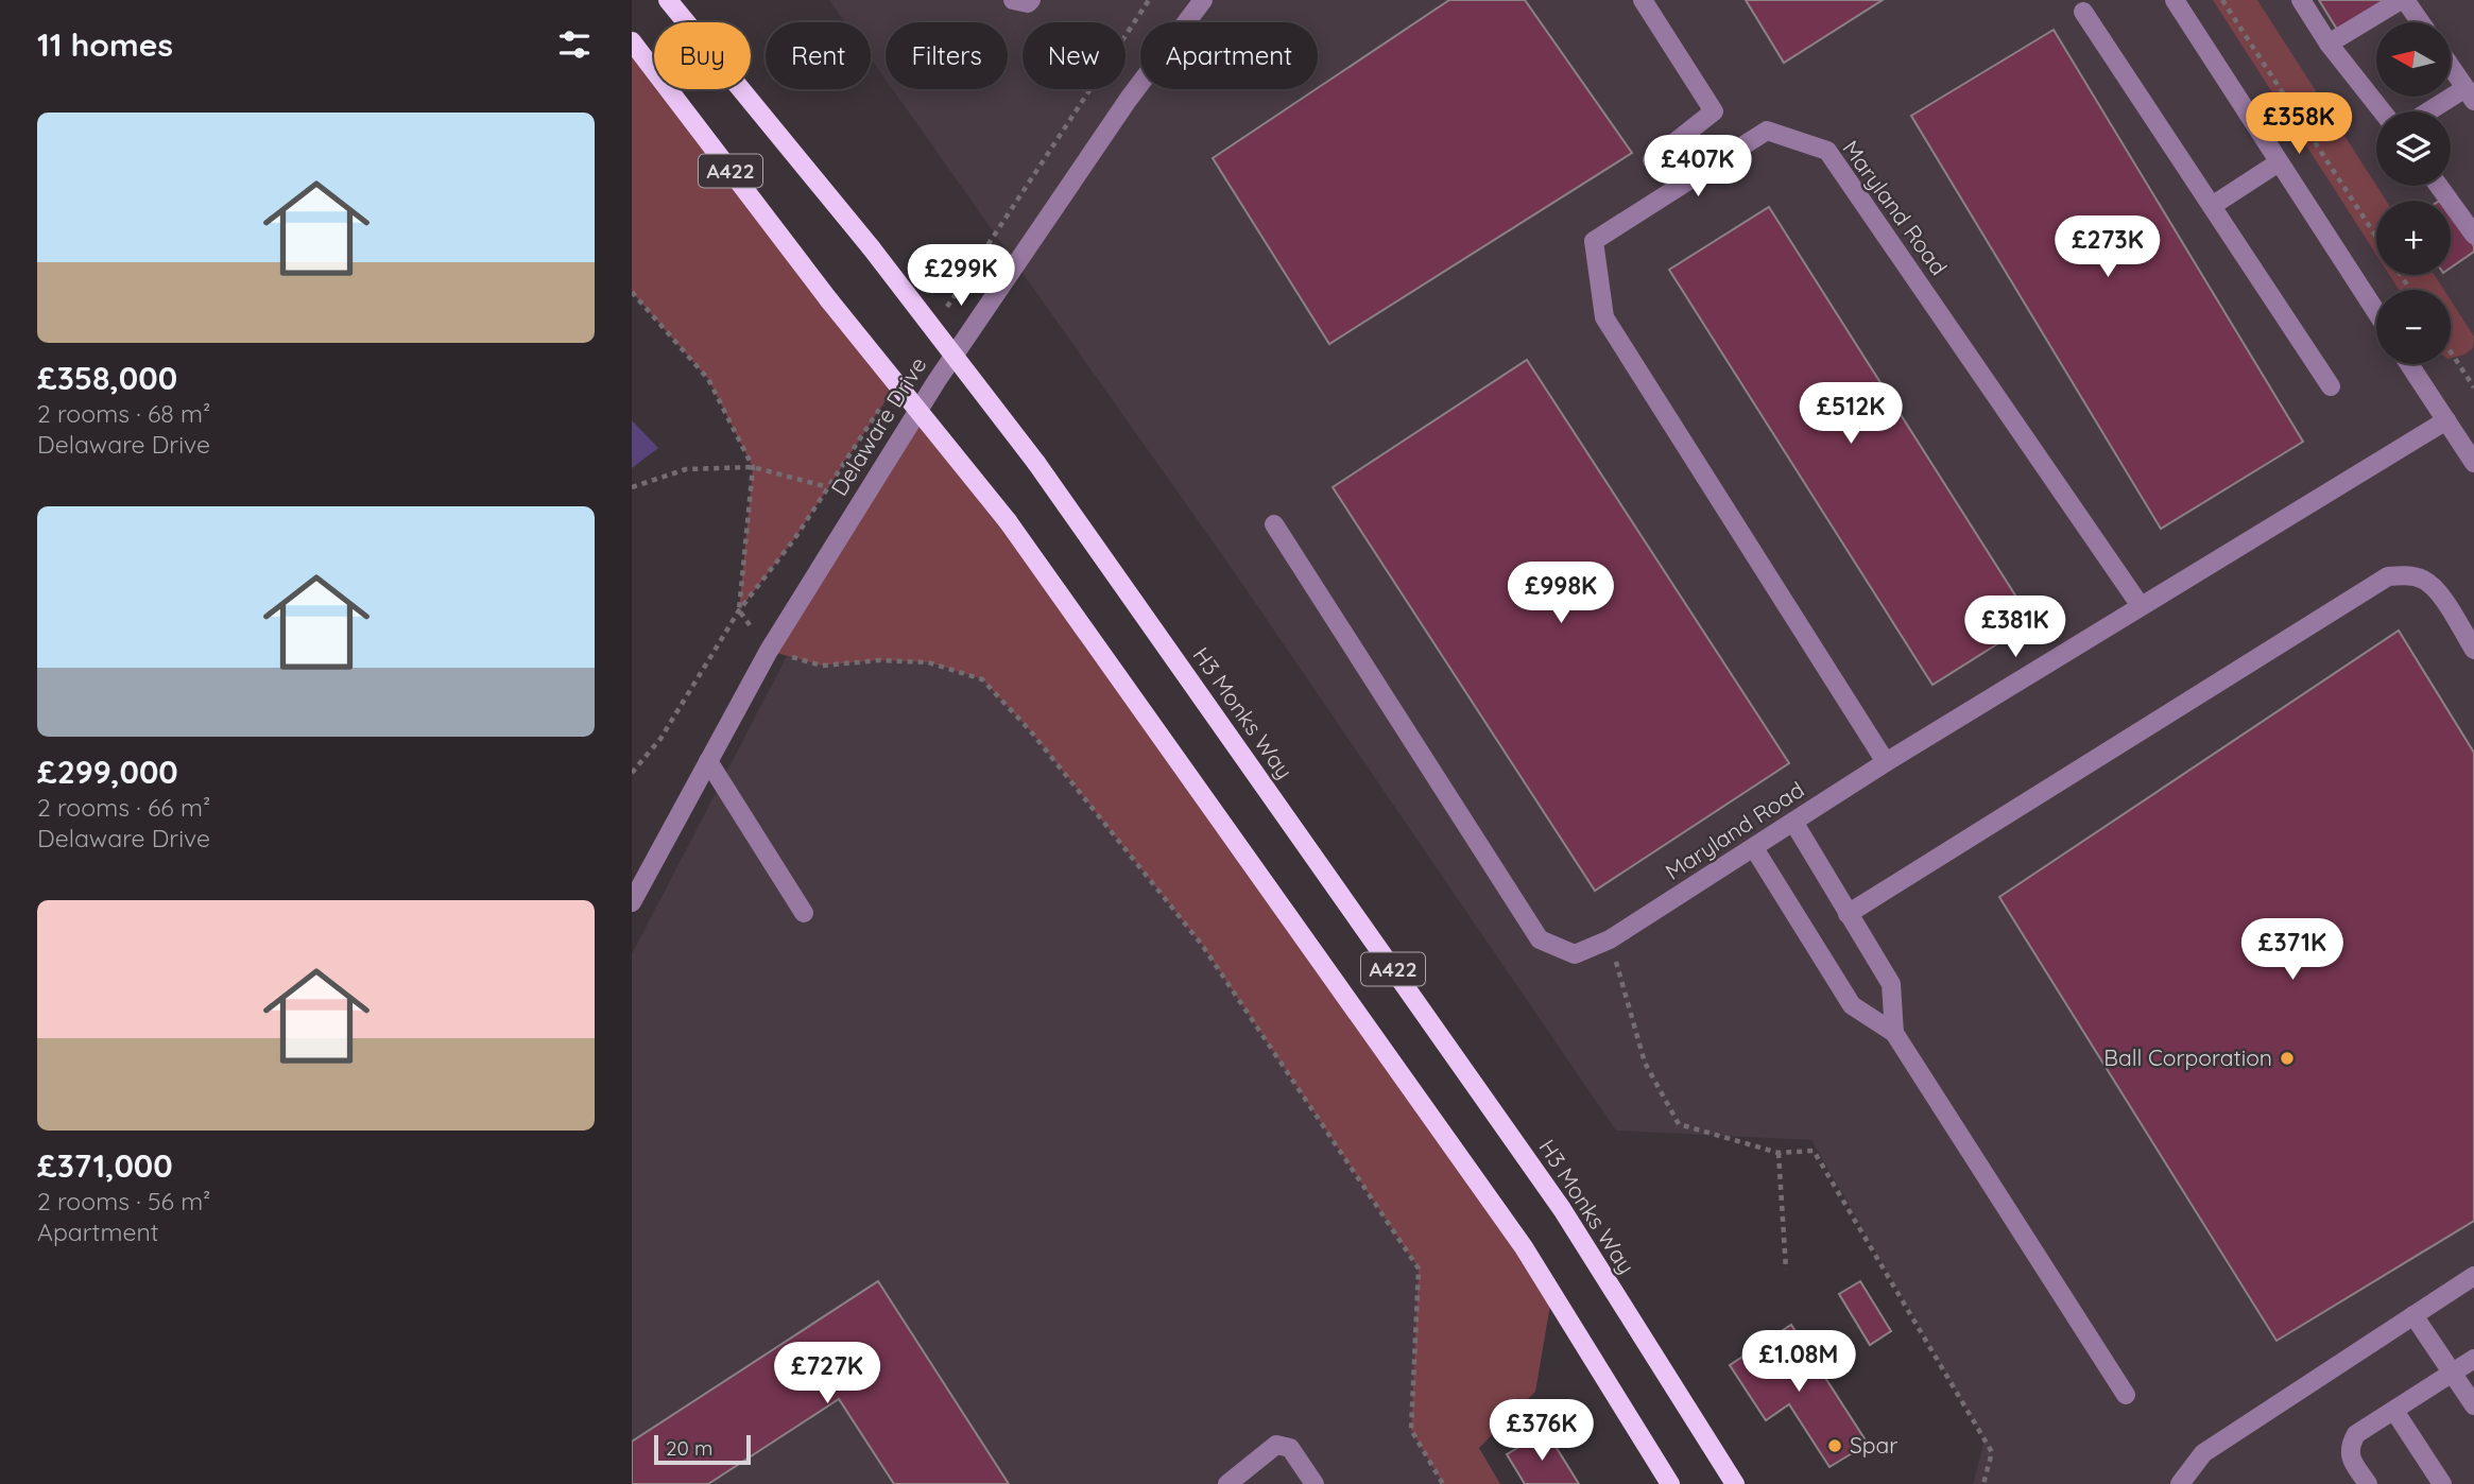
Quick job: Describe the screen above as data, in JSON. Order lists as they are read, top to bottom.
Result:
{
  "streets": {
    "main road": ["A422", "H3 Monks Way"],
    "street": ["Maryland Road", "Delaware Drive"]
  },
  "places": ["Ball Corporation", "Spar"],
  "scale_bar": "20 m",
  "north": "left",
  "page": {
    "heading": "11 homes",
    "map_buttons": ["+", "−"],
    "chip": [
      "Buy",
      "Rent",
      "Filters",
      "New",
      "Apartment"
    ],
    "list": [
      {
        "name": "£358,000",
        "note": "2 rooms · 68 m² · Delaware Drive"
      },
      {
        "name": "£299,000",
        "note": "2 rooms · 66 m² · Delaware Drive"
      },
      {
        "name": "£371,000",
        "note": "2 rooms · 56 m² · Apartment"
      }
    ],
    "price": [
      "£358K",
      "£407K",
      "£273K",
      "£299K",
      "£512K",
      "£998K",
      "£381K",
      "£371K",
      "£1.08M",
      "£727K",
      "£376K"
    ],
    "scale": "20 m"
  }
}
